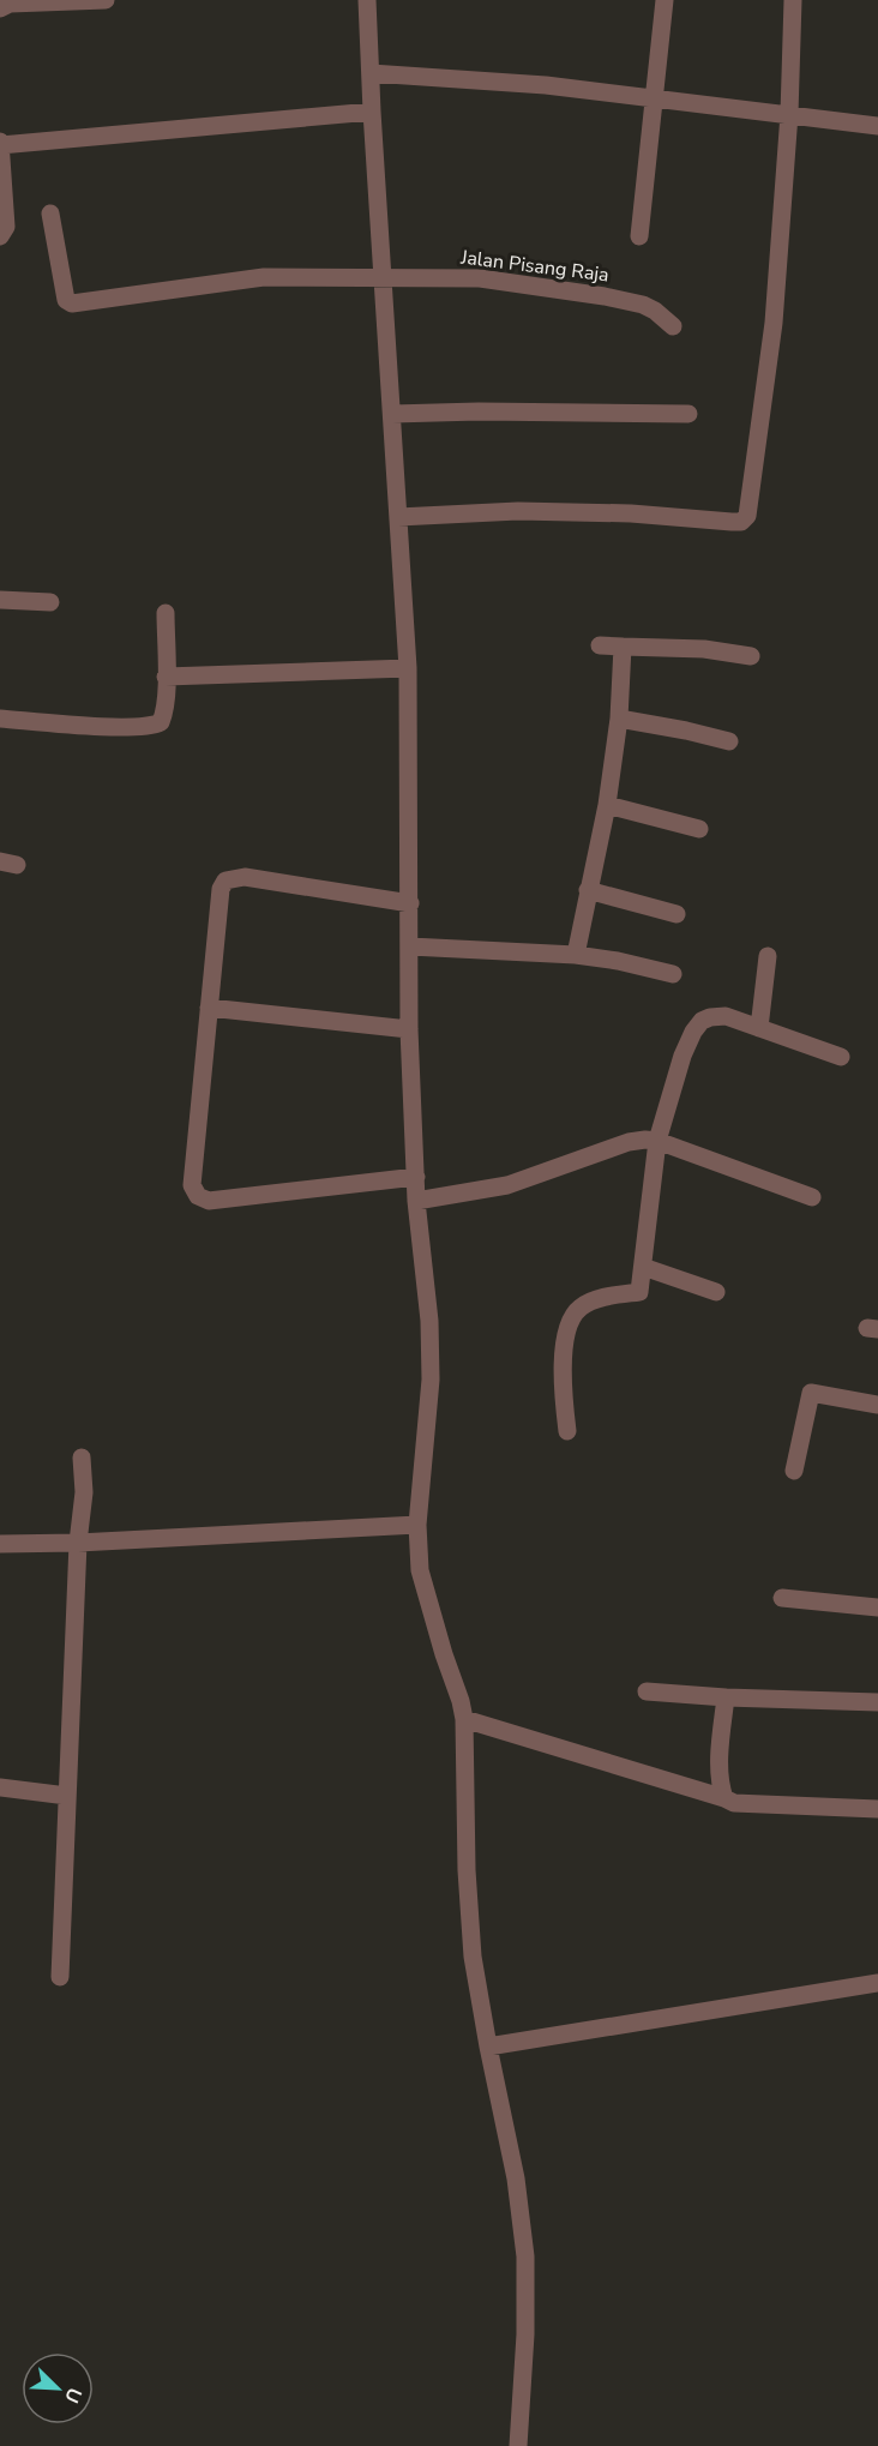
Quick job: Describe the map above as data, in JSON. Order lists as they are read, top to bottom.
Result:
{
  "streets": {
    "street": ["Jalan Pisang Raja"]
  },
  "north": "bottom right"
}
